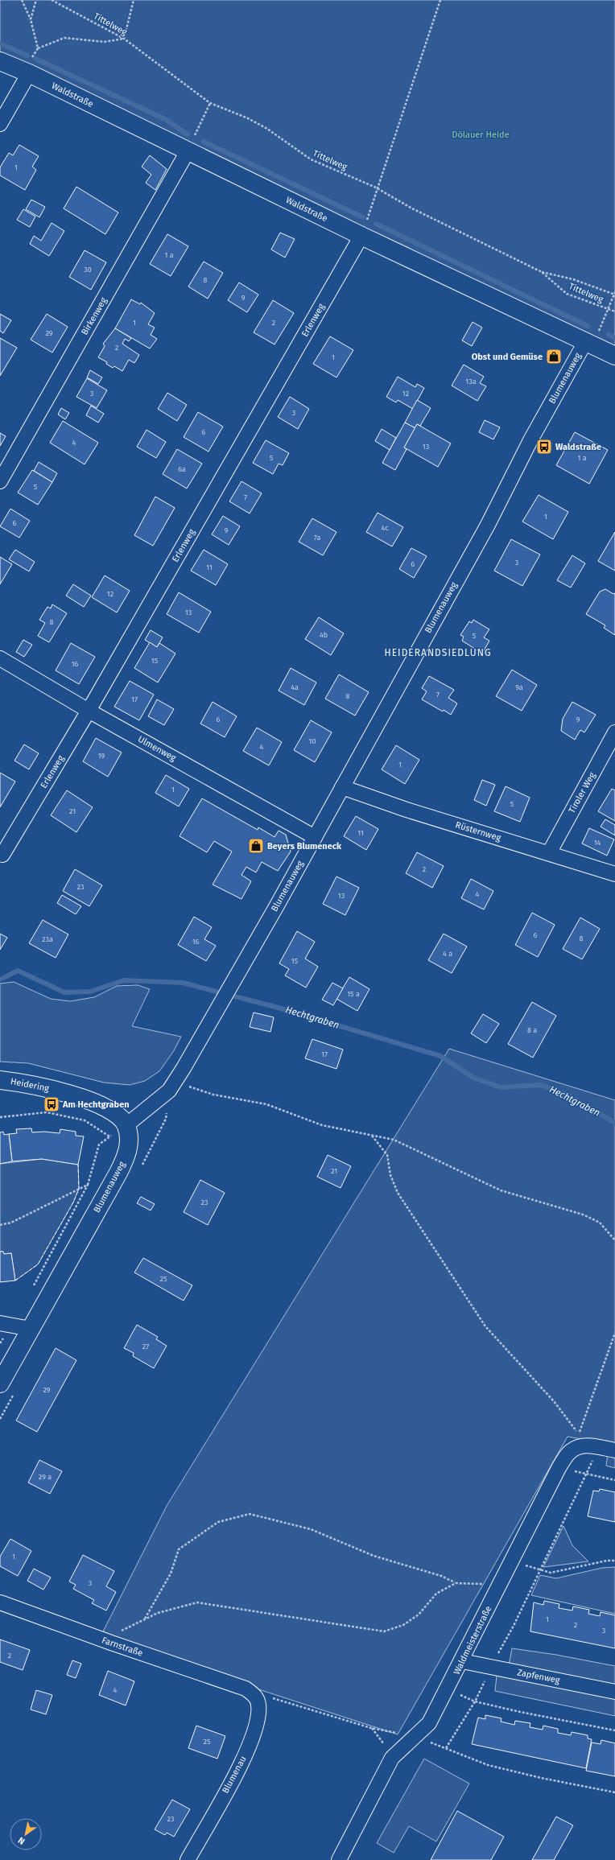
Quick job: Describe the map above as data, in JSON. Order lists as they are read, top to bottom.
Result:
{
  "streets": {
    "main road": ["Waldstraße", "Blumenauweg", "Heidering"],
    "street": [
      "Birkenweg",
      "Erlenweg",
      "Ulmenweg",
      "Tiroler Weg",
      "Rüsternweg",
      "Waldmeisterstraße",
      "Farnstraße",
      "Zapfenweg",
      "Blumenau"
    ],
    "path": ["Tittelweg"]
  },
  "crossings": [
    ["Waldstraße", "Birkenweg"],
    ["Waldstraße", "Erlenweg"],
    ["Waldstraße", "Blumenauweg"],
    ["Erlenweg", "Ulmenweg"],
    ["Blumenauweg", "Ulmenweg"],
    ["Blumenauweg", "Rüsternweg"],
    ["Blumenauweg", "Heidering"],
    ["Tiroler Weg", "Rüsternweg"],
    ["Waldmeisterstraße", "Zapfenweg"],
    ["Farnstraße", "Blumenau"]
  ],
  "districts": ["HEIDERANDSIEDLUNG"],
  "water": ["Hechtgraben"],
  "parks": ["Dölauer Heide"],
  "places": {
    "shop": ["Obst und Gemüse", "Beyers Blumeneck"],
    "bus stop": ["Waldstraße", "Am Hechtgraben"]
  },
  "house_numbers": [
    "1",
    "1 a",
    "30",
    "8",
    "9",
    "1",
    "2",
    "29",
    "2",
    "1",
    "13a",
    "3",
    "12",
    "3",
    "6",
    "4",
    "13",
    "5",
    "1 a",
    "6a",
    "5",
    "7",
    "1",
    "6",
    "4c",
    "9",
    "7a",
    "3",
    "6",
    "11",
    "12",
    "13",
    "8",
    "4b",
    "5",
    "15",
    "16",
    "4a",
    "9a",
    "7",
    "8",
    "17",
    "6",
    "9",
    "10",
    "4",
    "19",
    "1",
    "1",
    "5",
    "21",
    "11",
    "14",
    "2",
    "23",
    "4",
    "13",
    "6",
    "8",
    "23a",
    "16",
    "4 a",
    "15",
    "15 a",
    "8 a",
    "17",
    "21",
    "23",
    "25",
    "27",
    "29",
    "29 a",
    "1",
    "3",
    "1",
    "2",
    "3",
    "2",
    "4",
    "25",
    "23"
  ],
  "north": "bottom left"
}
